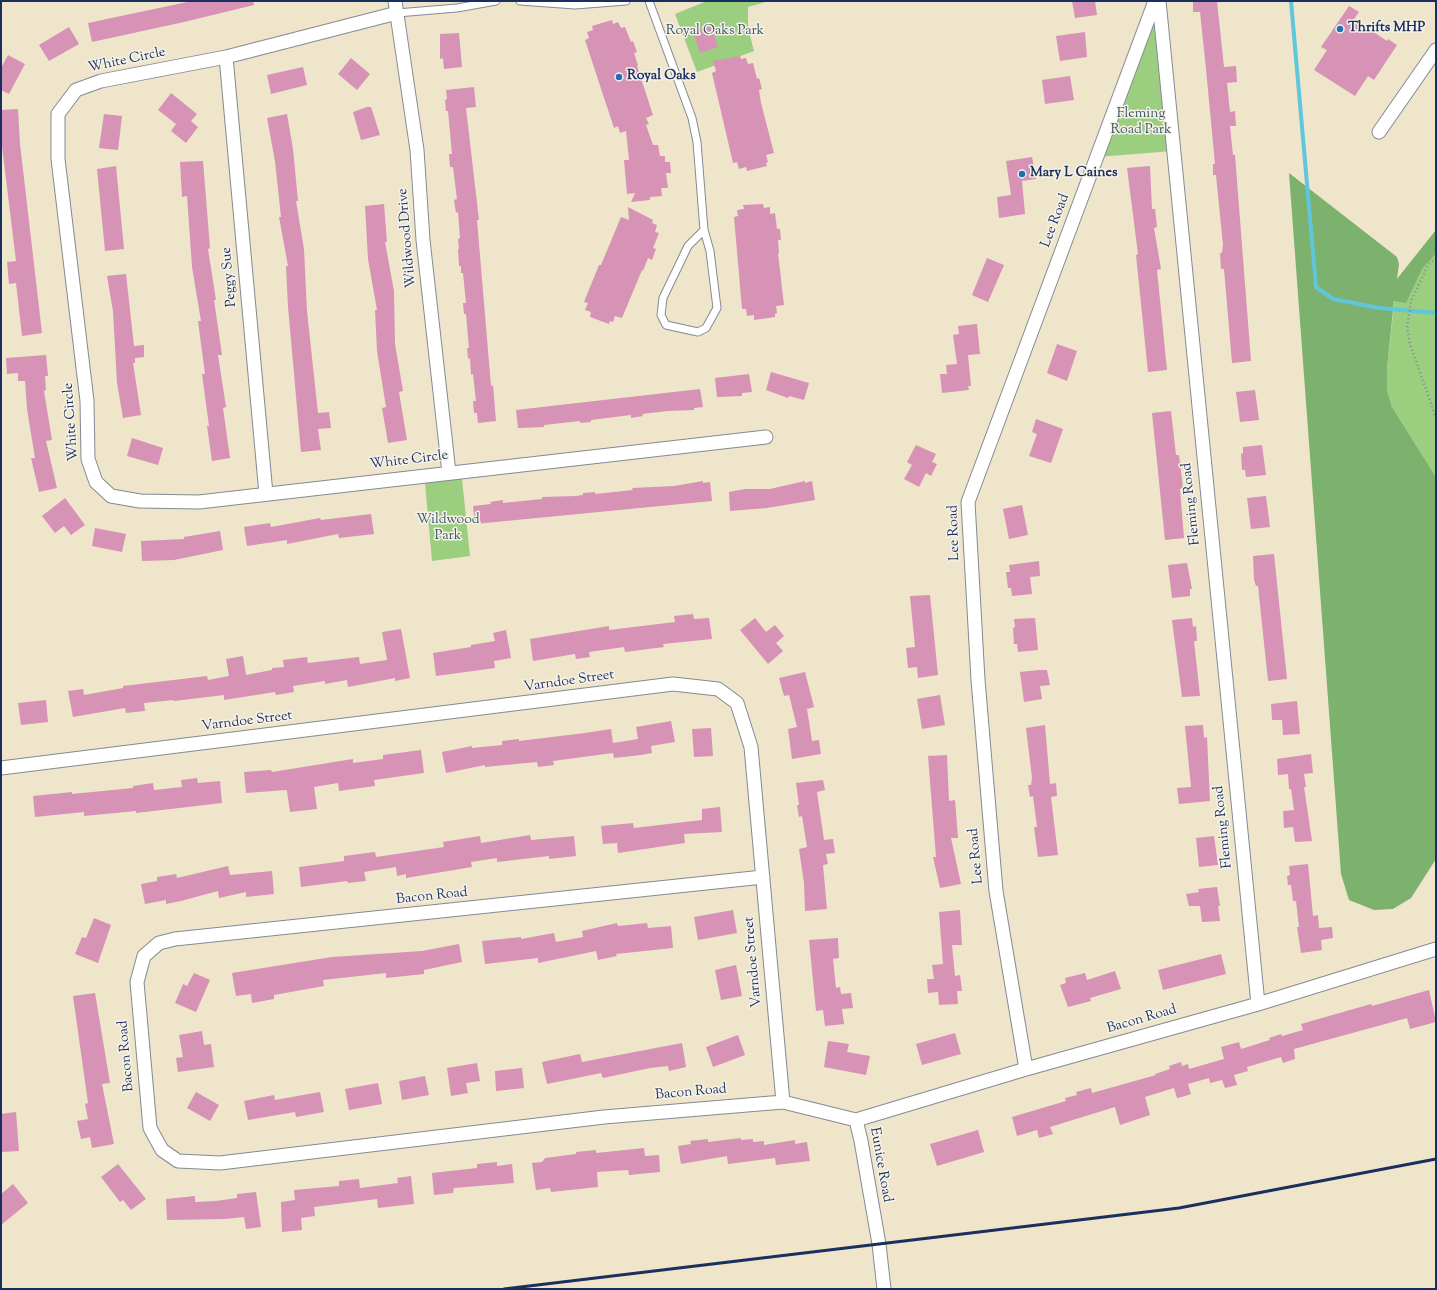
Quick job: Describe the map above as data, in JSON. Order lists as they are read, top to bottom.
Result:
{
  "streets": {
    "street": [
      "White Circle",
      "Lee Road",
      "Wildwood Drive",
      "Peggy Sue",
      "Fleming Road",
      "Varndoe Street",
      "Bacon Road",
      "Eunice Road"
    ]
  },
  "crossings": [
    ["White Circle", "Wildwood Drive"],
    ["White Circle", "Peggy Sue"],
    ["Lee Road", "Bacon Road"],
    ["Fleming Road", "Bacon Road"],
    ["Varndoe Street", "Bacon Road"],
    ["Varndoe Street", "Eunice Road"],
    ["Bacon Road", "Eunice Road"]
  ],
  "parks": ["Royal Oaks Park", "Fleming Road Park", "Wildwood Park"],
  "places": ["Thrifts MHP", "Royal Oaks", "Mary L Caines"]
}
